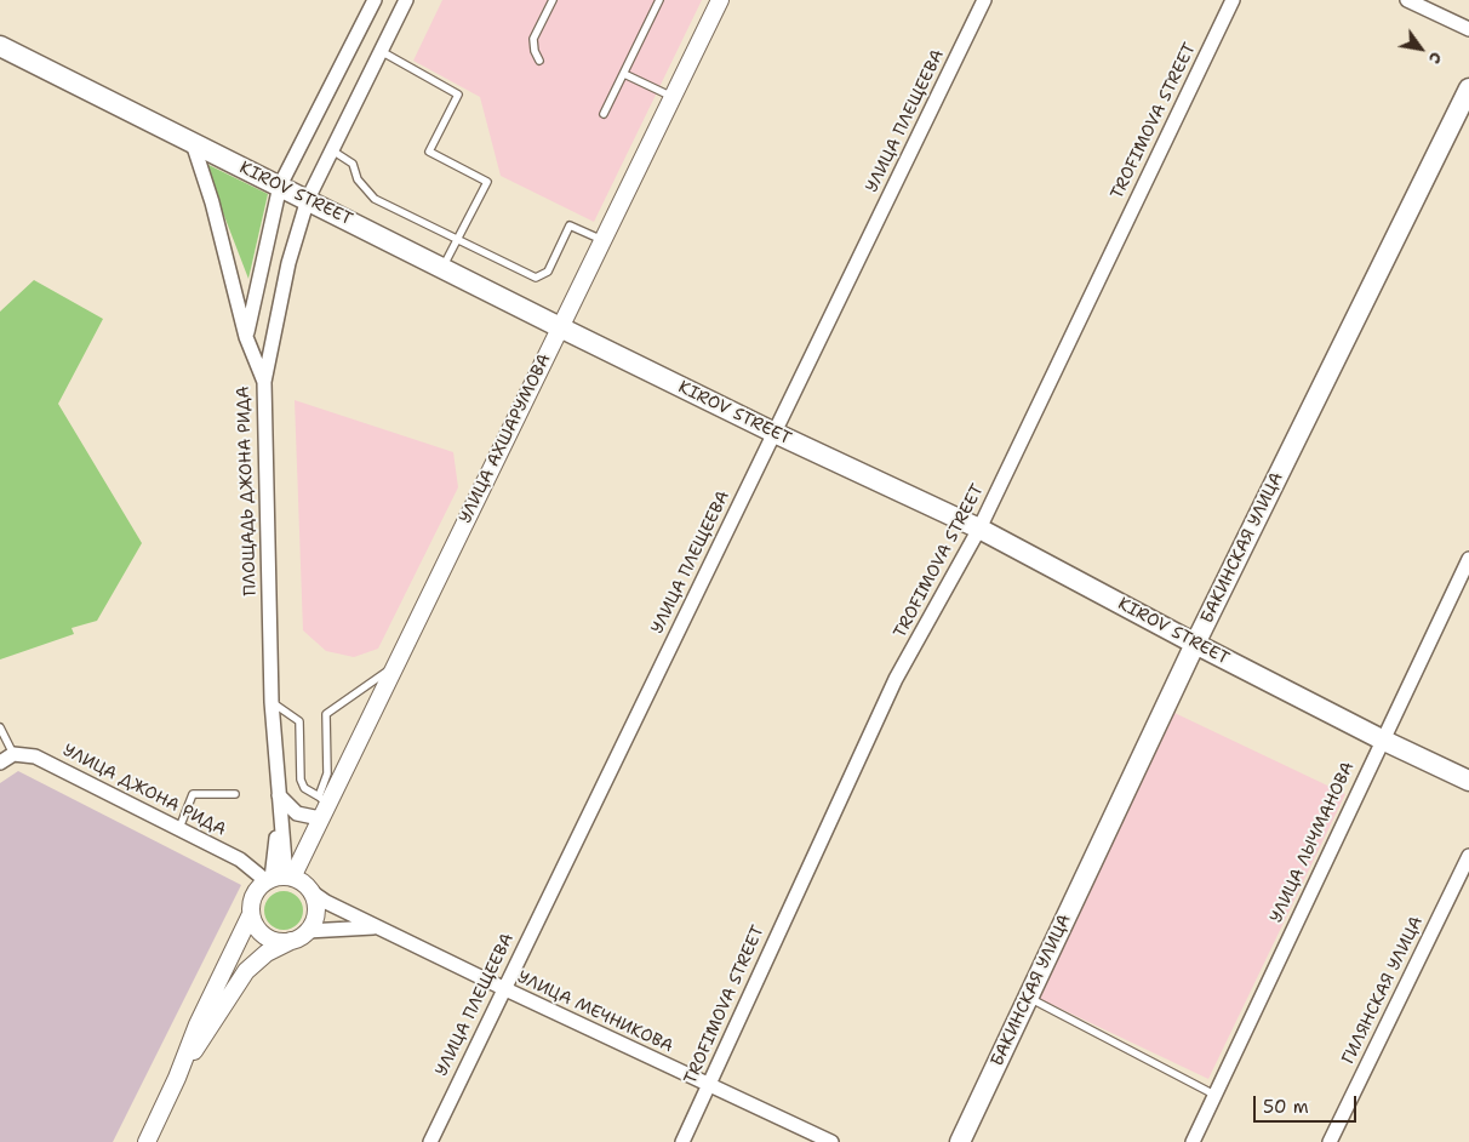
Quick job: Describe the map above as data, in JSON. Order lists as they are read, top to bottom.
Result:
{
  "streets": {
    "main road": ["KIROV STREET", "БАКИНСКАЯ УЛИЦА"],
    "street": [
      "УЛИЦА ПЛЕЩЕЕВА",
      "TROFIMOVA STREET",
      "УЛИЦА АХШАРУМОВА",
      "ПЛОЩАДЬ ДЖОНА РИДА",
      "УЛИЦА ДЖОНА РИДА",
      "УЛИЦА ЛЫЧМАНОВА",
      "ГИЛЯНСКАЯ УЛИЦА",
      "УЛИЦА МЕЧНИКОВА"
    ]
  },
  "crossings": [
    ["УЛИЦА ПЛЕЩЕЕВА", "KIROV STREET"],
    ["УЛИЦА ПЛЕЩЕЕВА", "УЛИЦА МЕЧНИКОВА"],
    ["TROFIMOVA STREET", "KIROV STREET"],
    ["TROFIMOVA STREET", "УЛИЦА МЕЧНИКОВА"],
    ["KIROV STREET", "УЛИЦА АХШАРУМОВА"],
    ["KIROV STREET", "ПЛОЩАДЬ ДЖОНА РИДА"],
    ["KIROV STREET", "БАКИНСКАЯ УЛИЦА"],
    ["KIROV STREET", "УЛИЦА ЛЫЧМАНОВА"],
    ["УЛИЦА АХШАРУМОВА", "ПЛОЩАДЬ ДЖОНА РИДА"],
    ["УЛИЦА АХШАРУМОВА", "УЛИЦА ДЖОНА РИДА"],
    ["УЛИЦА АХШАРУМОВА", "УЛИЦА МЕЧНИКОВА"],
    ["ПЛОЩАДЬ ДЖОНА РИДА", "УЛИЦА ДЖОНА РИДА"],
    ["ПЛОЩАДЬ ДЖОНА РИДА", "УЛИЦА МЕЧНИКОВА"],
    ["УЛИЦА ДЖОНА РИДА", "УЛИЦА МЕЧНИКОВА"]
  ],
  "scale_bar": "50 m",
  "north": "bottom right"
}
